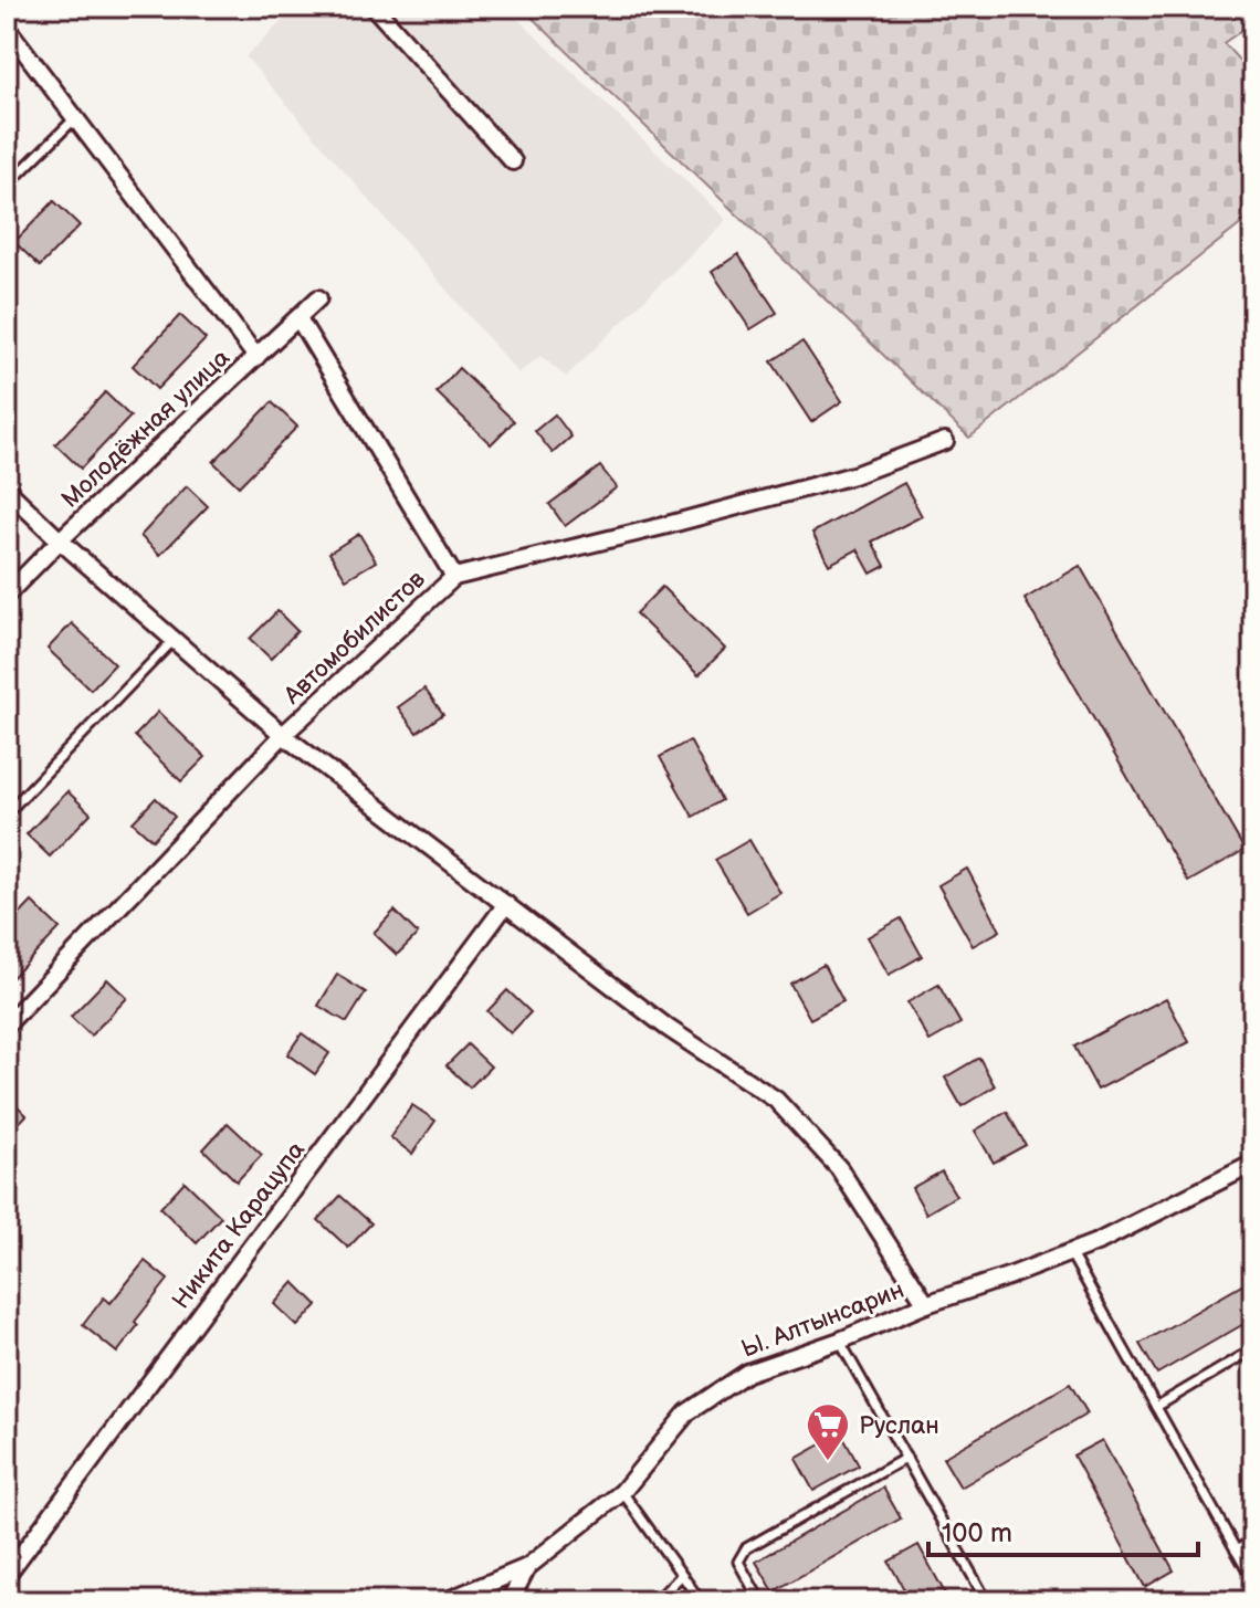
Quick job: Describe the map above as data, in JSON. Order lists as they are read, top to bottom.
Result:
{
  "streets": {
    "street": [
      "Молодёжная улица",
      "Автомобилистов",
      "Никита Карацупа",
      "Ы. Алтынсарин"
    ]
  },
  "places": {
    "supermarket": ["Руслан"]
  },
  "scale_bar": "100 m"
}
